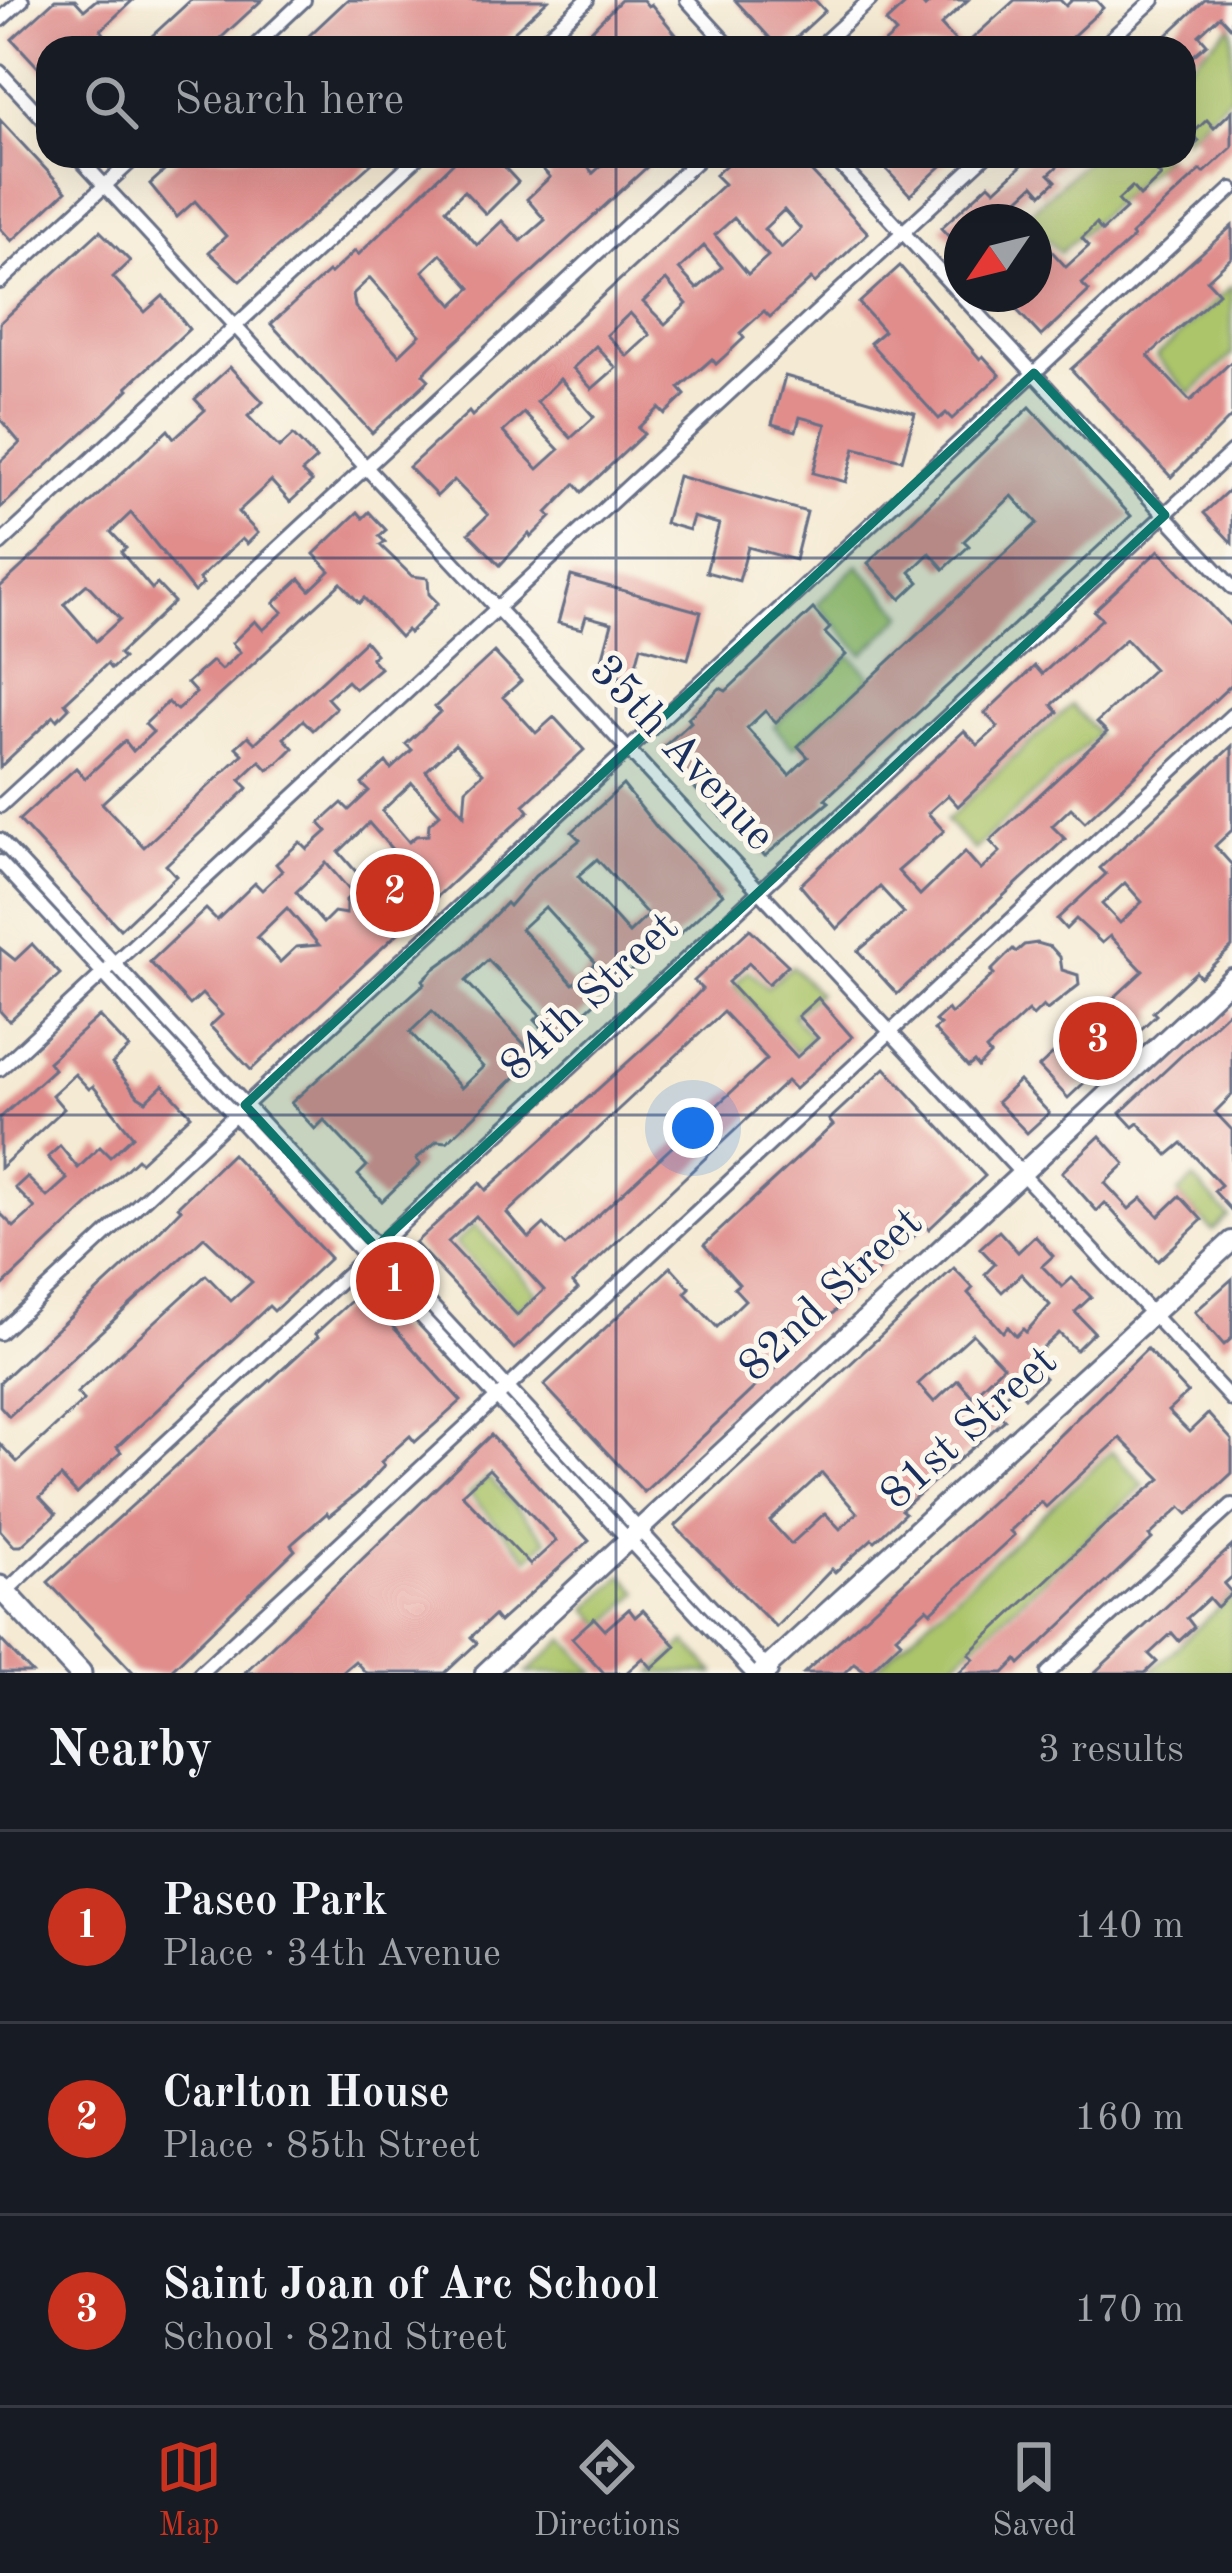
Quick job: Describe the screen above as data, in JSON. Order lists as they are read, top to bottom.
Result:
{
  "streets": {
    "street": [
      "35th Avenue",
      "84th Street",
      "82nd Street",
      "81st Street"
    ]
  },
  "crossings": [
    ["35th Avenue", "84th Street"],
    ["35th Avenue", "82nd Street"],
    ["35th Avenue", "81st Street"]
  ],
  "north": "bottom left",
  "page": {
    "search": "Search here",
    "pins": ["2", "3", "1"],
    "heading": ["Nearby", "3 results"],
    "list": [
      {
        "mark": "1",
        "name": "Paseo Park",
        "note": "Place · 34th Avenue",
        "value": "140 m"
      },
      {
        "mark": "2",
        "name": "Carlton House",
        "note": "Place · 85th Street",
        "value": "160 m"
      },
      {
        "mark": "3",
        "name": "Saint Joan of Arc School",
        "note": "School · 82nd Street",
        "value": "170 m"
      }
    ],
    "nav": ["Map", "Directions", "Saved"]
  }
}
